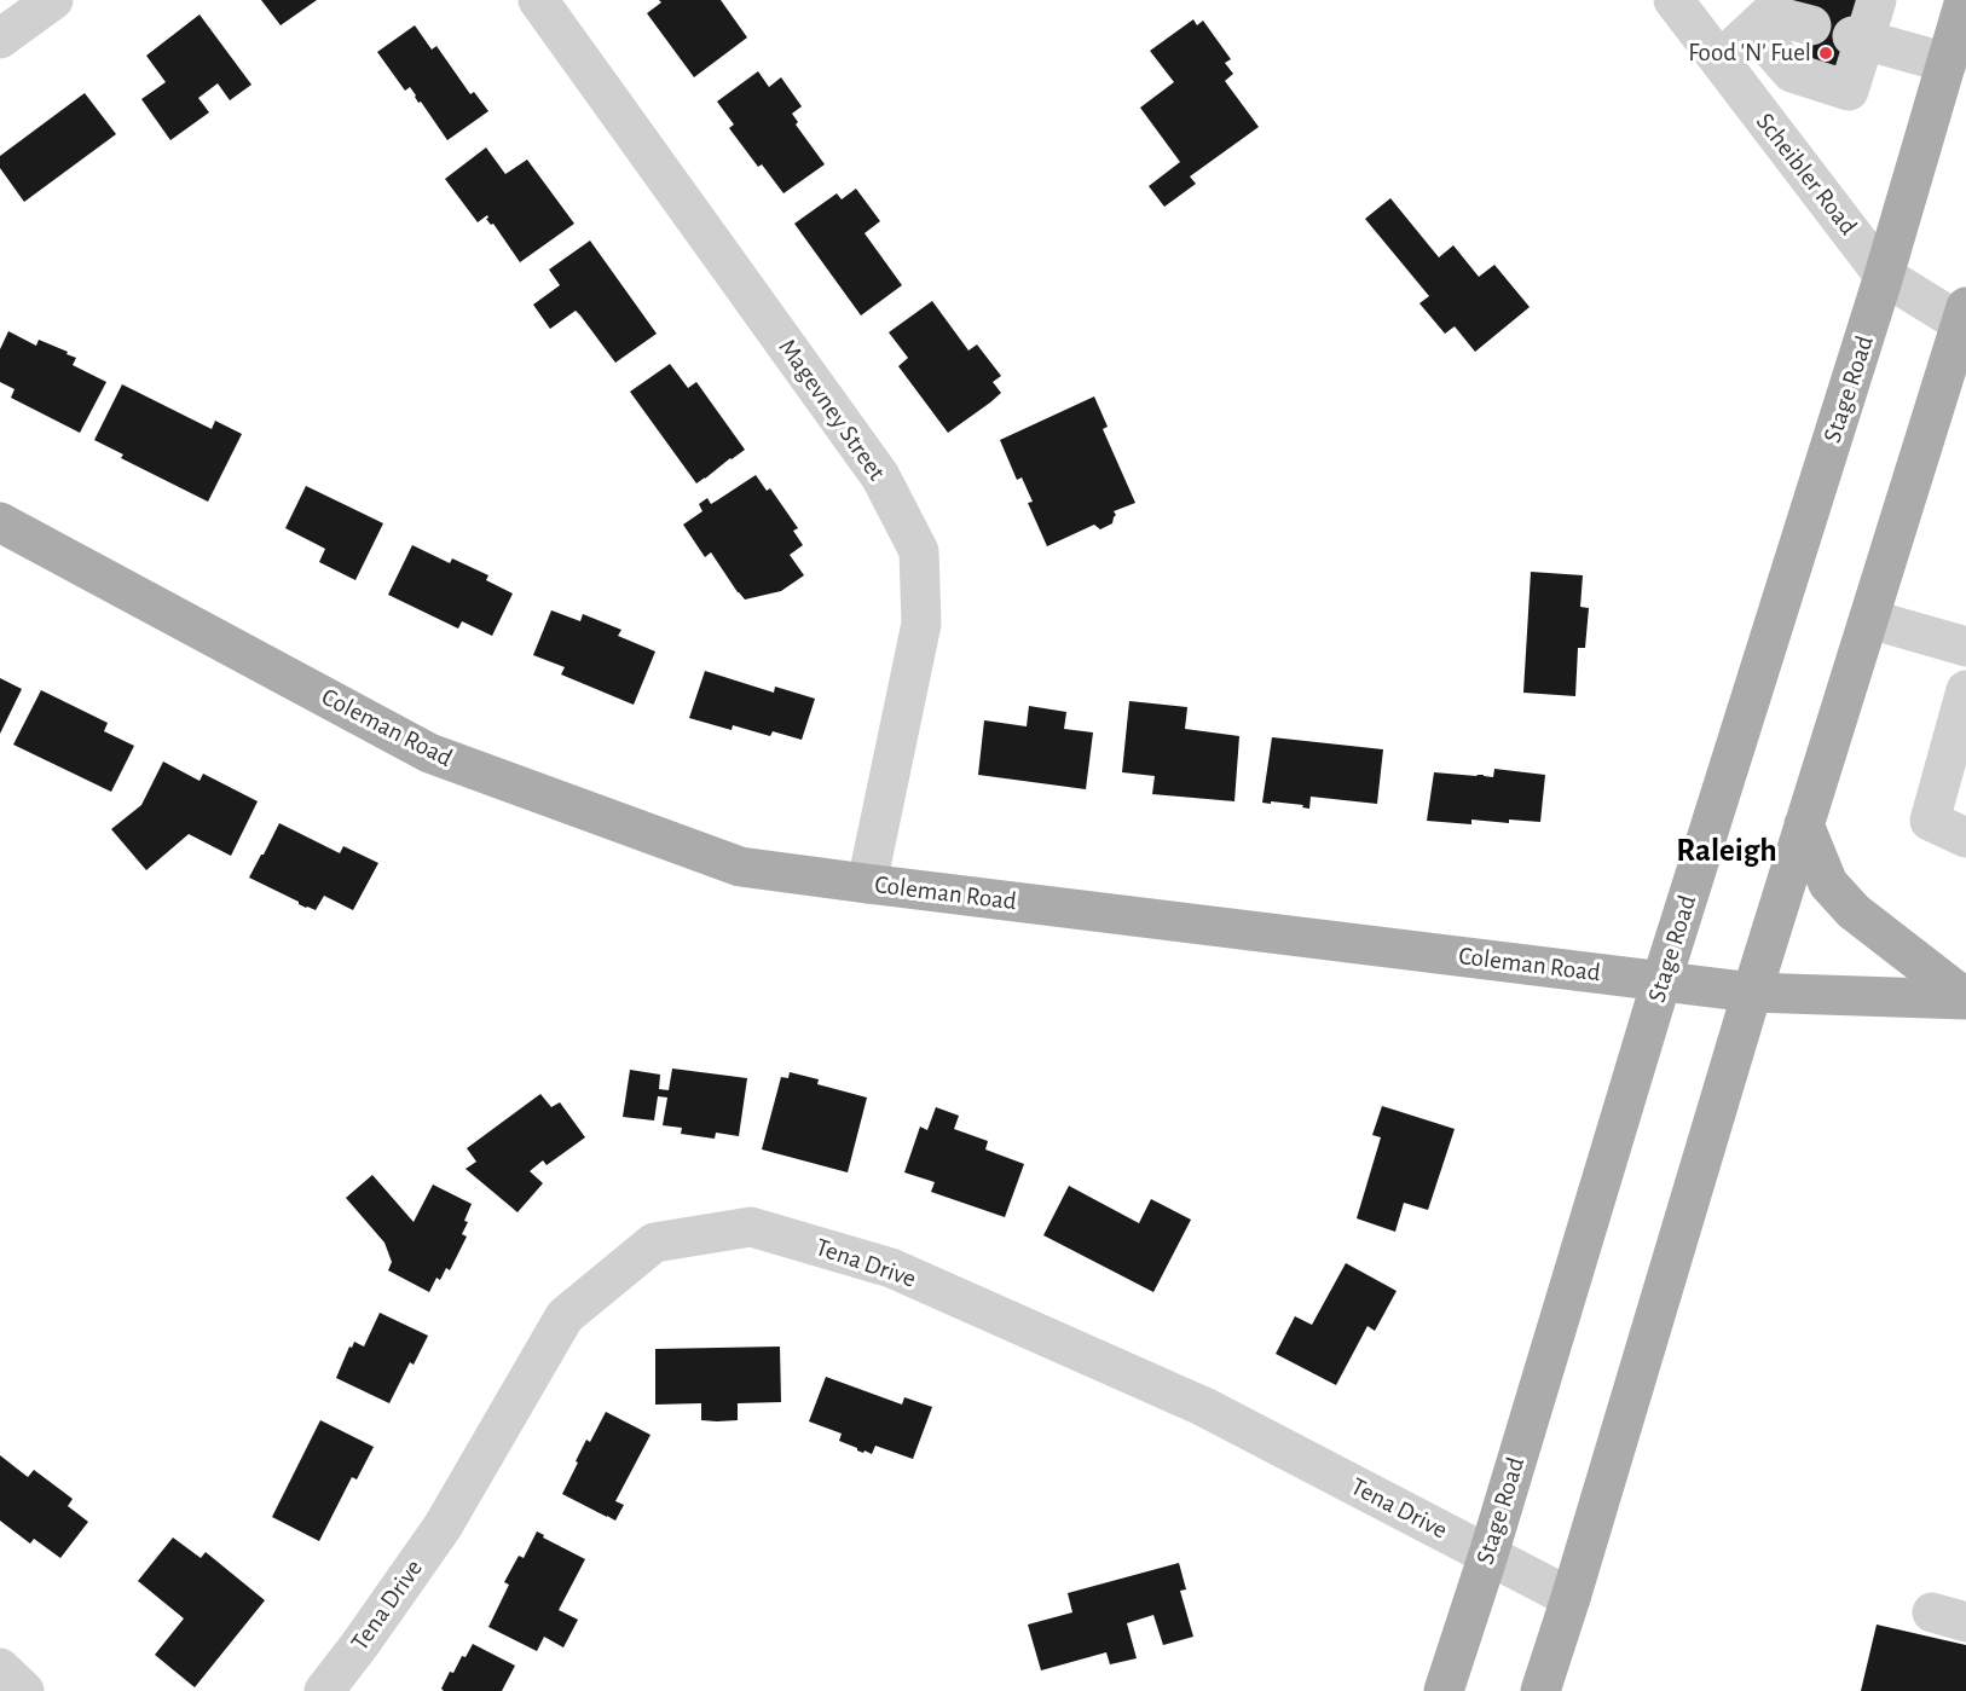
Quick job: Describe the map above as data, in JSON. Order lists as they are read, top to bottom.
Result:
{
  "streets": {
    "main road": ["Stage Road", "Coleman Road"],
    "street": ["Scheibler Road", "Magevney Street", "Tena Drive"]
  },
  "crossings": [
    ["Scheibler Road", "Stage Road"],
    ["Stage Road", "Coleman Road"],
    ["Stage Road", "Tena Drive"],
    ["Magevney Street", "Coleman Road"]
  ],
  "districts": ["Raleigh"],
  "places": ["Food 'N' Fuel"]
}
